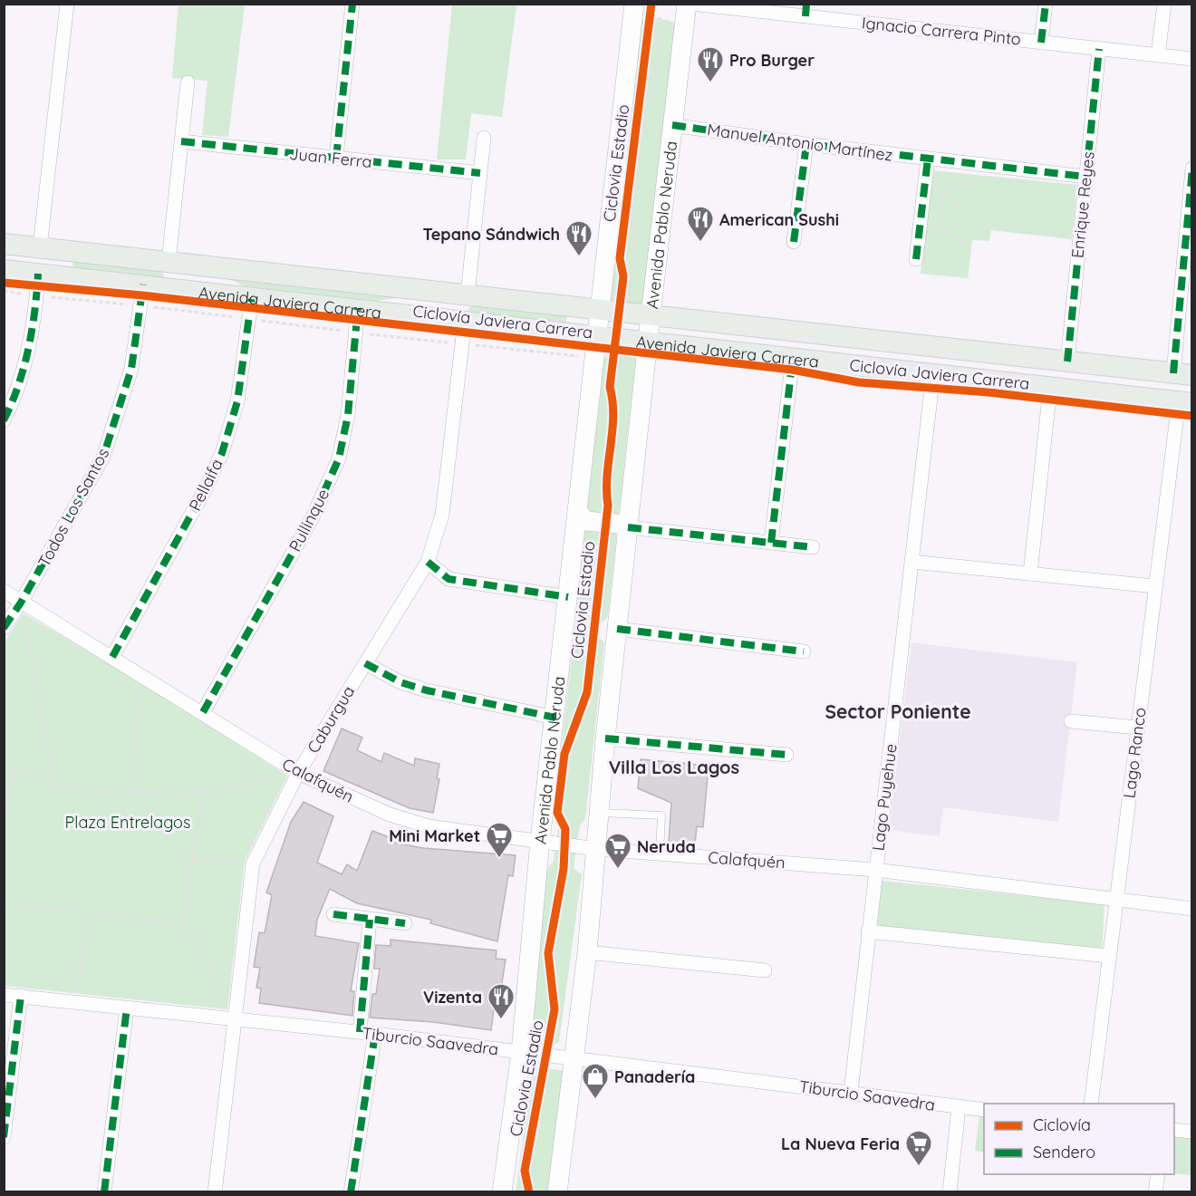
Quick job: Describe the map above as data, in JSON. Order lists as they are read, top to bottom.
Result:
{
  "streets": {
    "main road": ["Avenida Pablo Neruda", "Avenida Javiera Carrera"],
    "street": [
      "Ignacio Carrera Pinto",
      "Manuel Antonio Martínez",
      "Juan Ferra",
      "Enrique Reyes",
      "Pellaifa",
      "Todos Los Santos",
      "Pullinque",
      "Caburgua",
      "Lago Ranco",
      "Calafquén",
      "Lago Puyehue",
      "Tiburcio Saavedra"
    ],
    "cycle path": ["Ciclovia Estadio", "Ciclovía Javiera Carrera"]
  },
  "crossings": [
    ["Ignacio Carrera Pinto", "Enrique Reyes"],
    ["Ignacio Carrera Pinto", "Avenida Pablo Neruda"],
    ["Manuel Antonio Martínez", "Enrique Reyes"],
    ["Manuel Antonio Martínez", "Avenida Pablo Neruda"],
    ["Enrique Reyes", "Avenida Javiera Carrera"],
    ["Avenida Pablo Neruda", "Avenida Javiera Carrera"],
    ["Avenida Pablo Neruda", "Ciclovía Javiera Carrera"],
    ["Avenida Pablo Neruda", "Calafquén"],
    ["Avenida Pablo Neruda", "Tiburcio Saavedra"],
    ["Avenida Javiera Carrera", "Ciclovía Javiera Carrera"],
    ["Avenida Javiera Carrera", "Pellaifa"],
    ["Avenida Javiera Carrera", "Todos Los Santos"],
    ["Avenida Javiera Carrera", "Pullinque"],
    ["Avenida Javiera Carrera", "Caburgua"],
    ["Avenida Javiera Carrera", "Lago Ranco"],
    ["Avenida Javiera Carrera", "Lago Puyehue"],
    ["Pellaifa", "Calafquén"],
    ["Todos Los Santos", "Calafquén"],
    ["Pullinque", "Calafquén"],
    ["Caburgua", "Calafquén"],
    ["Caburgua", "Tiburcio Saavedra"],
    ["Lago Ranco", "Calafquén"],
    ["Calafquén", "Lago Puyehue"],
    ["Lago Puyehue", "Tiburcio Saavedra"]
  ],
  "districts": ["Sector Poniente", "Villa Los Lagos"],
  "parks": ["Plaza Entrelagos"],
  "places": {
    "restaurant": [
      "Pro Burger",
      "American Sushi",
      "Tepano Sándwich",
      "Vizenta"
    ],
    "supermarket": ["Mini Market", "Neruda", "La Nueva Feria"],
    "shop": ["Panadería"]
  },
  "legend": ["Ciclovía", "Sendero"]
}
